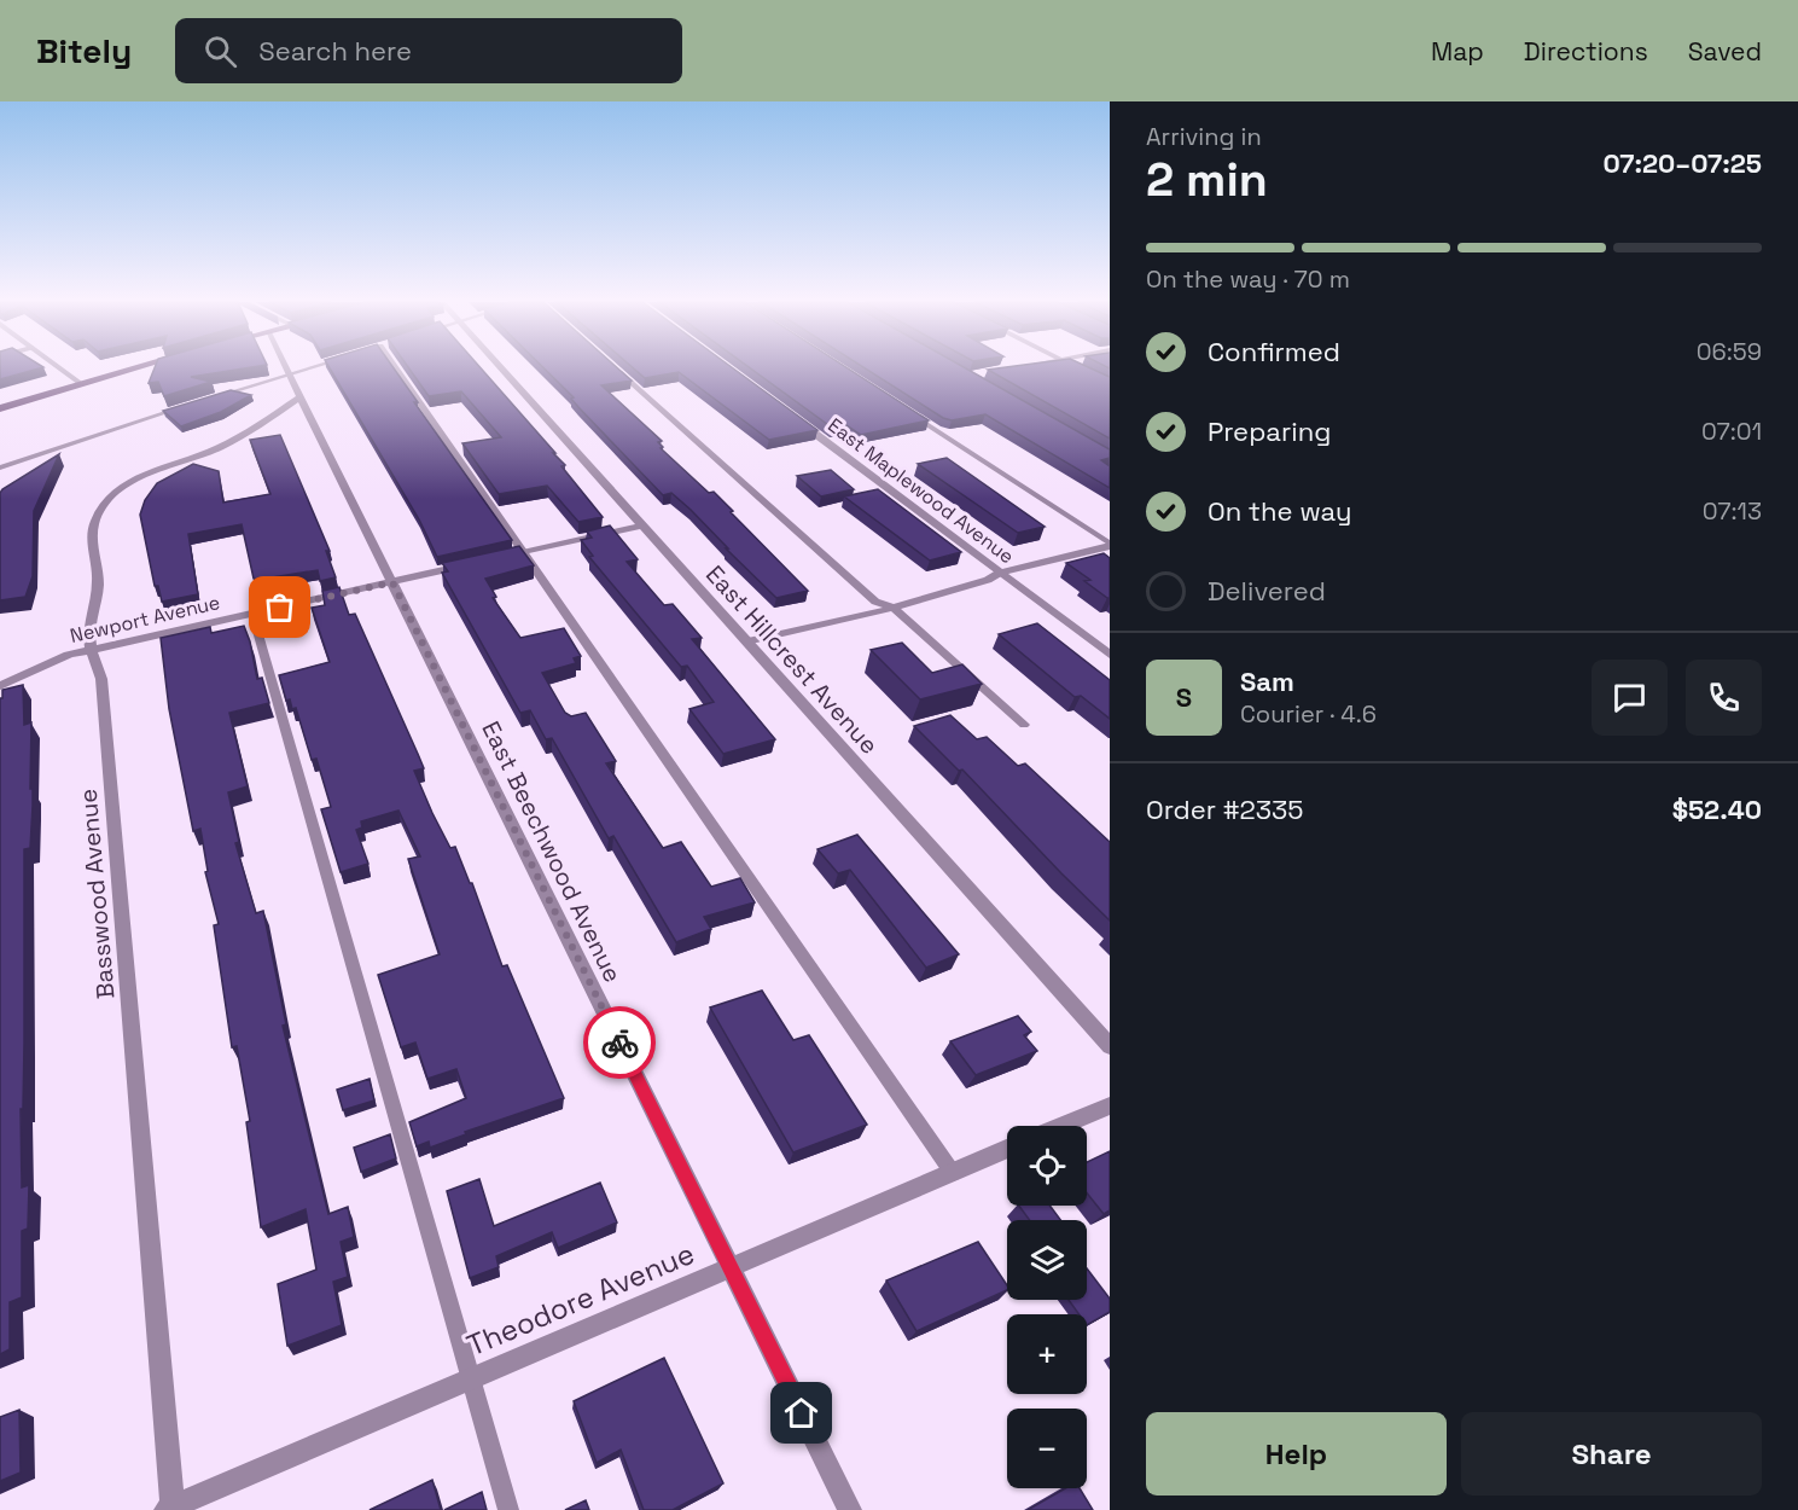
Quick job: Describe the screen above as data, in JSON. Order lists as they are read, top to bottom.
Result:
{
  "streets": {
    "street": [
      "East Maplewood Avenue",
      "Newport Avenue",
      "East Hillcrest Avenue",
      "East Beechwood Avenue",
      "Basswood Avenue",
      "Theodore Avenue"
    ]
  },
  "crossings": [
    ["Newport Avenue", "East Beechwood Avenue"],
    ["Newport Avenue", "Basswood Avenue"],
    ["East Beechwood Avenue", "Basswood Avenue"],
    ["East Beechwood Avenue", "Theodore Avenue"],
    ["Basswood Avenue", "Theodore Avenue"]
  ],
  "page": {
    "header": "Bitely",
    "search": "Search here",
    "nav": ["Map", "Directions", "Saved"],
    "heading": ["2 min", "Arriving in", "07:20–07:25"],
    "panel": [
      "Sam",
      "Courier · 4.6",
      "Order #2335",
      "$52.40"
    ],
    "bar": "On the way · 70 m",
    "list": [
      ["Confirmed", "06:59"],
      ["Preparing", "07:01"],
      ["On the way", "07:13"],
      "Delivered"
    ],
    "round": "S",
    "map_buttons": ["+", "−"],
    "buttons": ["Help", "Share"]
  }
}
